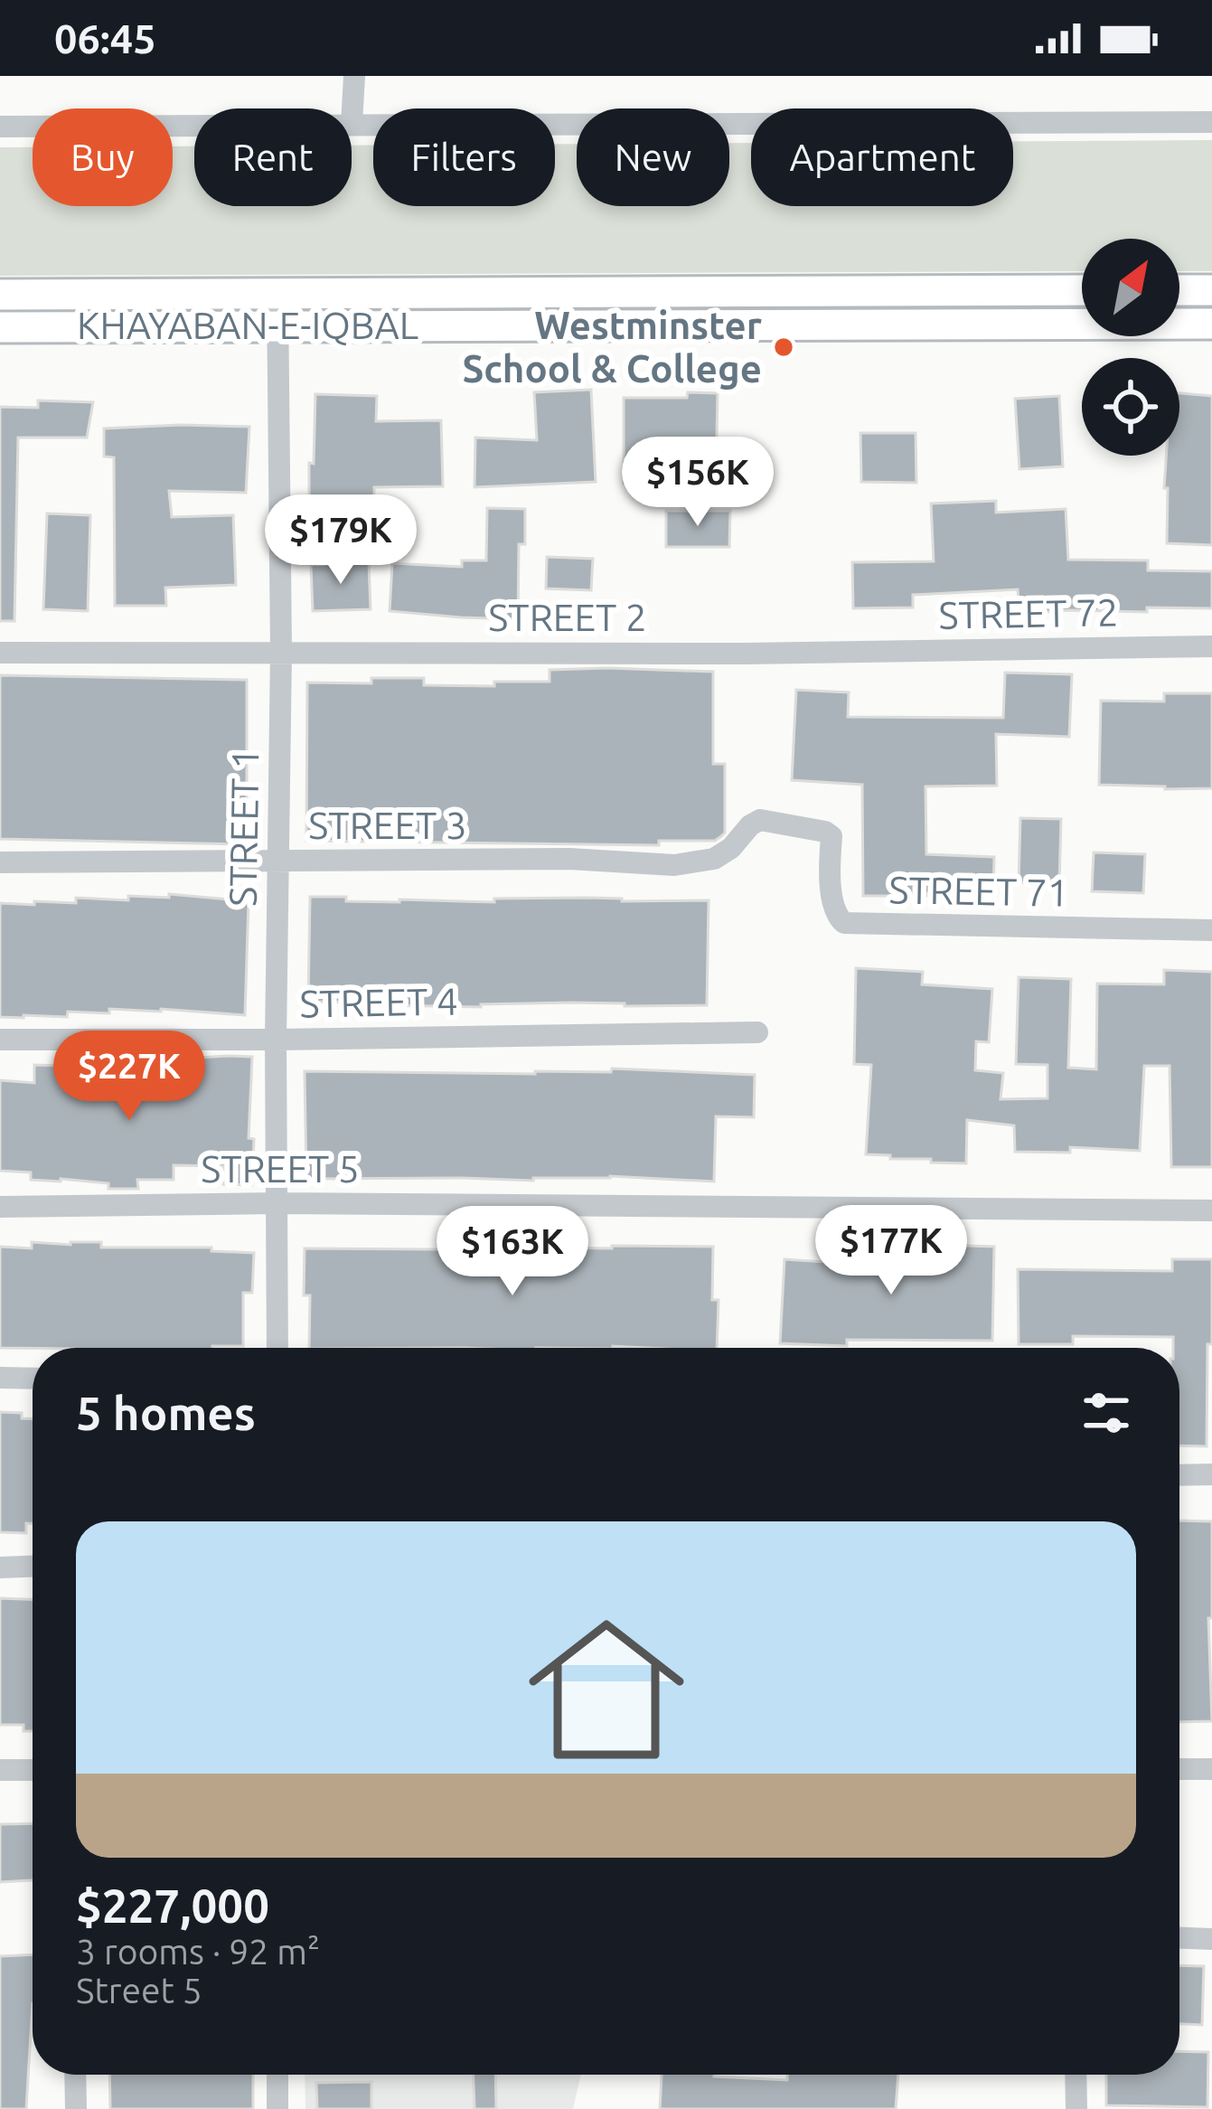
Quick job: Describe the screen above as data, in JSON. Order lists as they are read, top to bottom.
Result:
{
  "streets": {
    "main road": ["KHAYABAN-E-IQBAL"],
    "street": [
      "STREET 72",
      "STREET 2",
      "STREET 3",
      "STREET 1",
      "STREET 71",
      "STREET 4",
      "STREET 5"
    ]
  },
  "crossings": [
    ["KHAYABAN-E-IQBAL", "STREET 1"],
    ["STREET 72", "STREET 2"],
    ["STREET 2", "STREET 1"],
    ["STREET 3", "STREET 1"],
    ["STREET 3", "STREET 71"],
    ["STREET 1", "STREET 4"],
    ["STREET 1", "STREET 5"]
  ],
  "places": ["Westminster School & College"],
  "north": "top right",
  "page": {
    "status": "06:45",
    "chip": [
      "Buy",
      "Rent",
      "Filters",
      "New",
      "Apartment"
    ],
    "price": [
      "$156K",
      "$179K",
      "$227K",
      "$177K",
      "$163K"
    ],
    "heading": "5 homes",
    "list": [
      {
        "name": "$227,000",
        "note": "3 rooms · 92 m² · Street 5"
      }
    ]
  }
}
